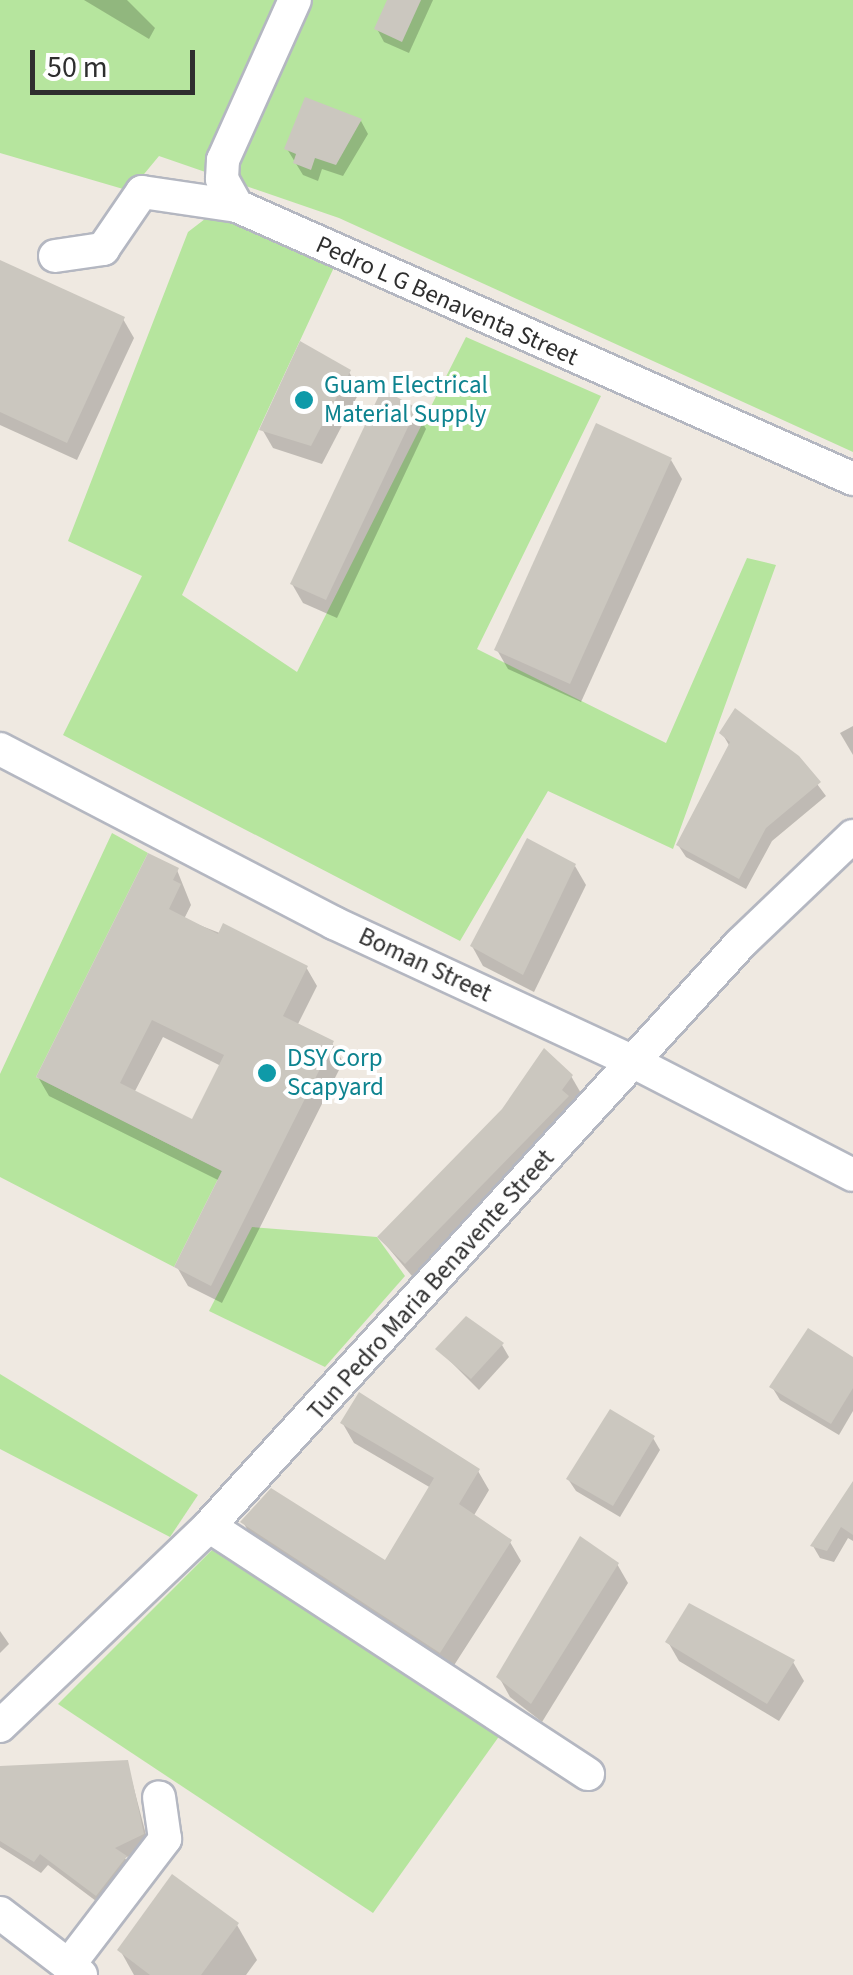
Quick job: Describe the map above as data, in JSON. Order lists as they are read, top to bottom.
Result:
{
  "streets": {
    "street": ["Pedro L G Benaventa Street", "Boman Street", "Tun Pedro Maria Benavente Street"]
  },
  "crossings": [
    ["Boman Street", "Tun Pedro Maria Benavente Street"]
  ],
  "places": ["Guam Electrical Material Supply", "DSY Corp Scapyard"],
  "scale_bar": "50 m"
}
